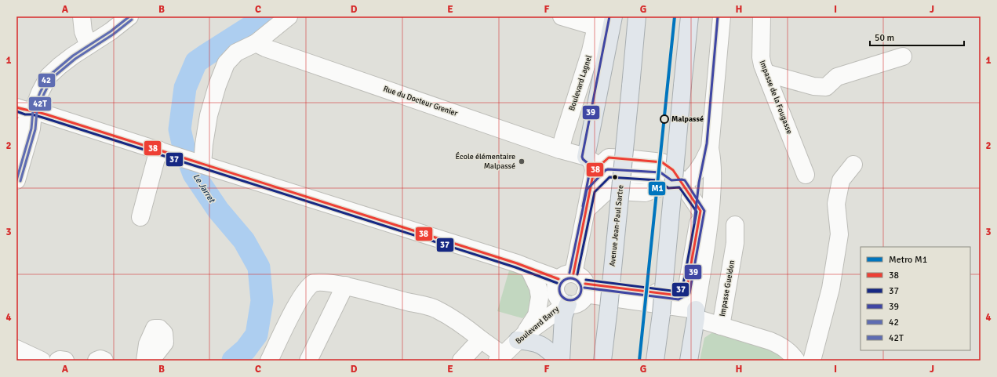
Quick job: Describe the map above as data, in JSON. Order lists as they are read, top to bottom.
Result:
{
  "streets": {
    "highway": ["Avenue Jean-Paul Sartre"],
    "street": [
      "Boulevard Lagnel",
      "Impasse de la Fougasse",
      "Rue du Docteur Grenier",
      "Impasse Gueidon",
      "Boulevard Barry"
    ]
  },
  "crossings": [
    ["Boulevard Lagnel", "Rue du Docteur Grenier"],
    ["Impasse Gueidon", "Boulevard Barry"]
  ],
  "water": ["Le Jarret"],
  "places": ["Malpassé", "École élémentaire Malpassé"],
  "lines": [
    "metro line M1",
    "transit line 39",
    "transit line 42",
    "transit line 42T",
    "transit line 38",
    "transit line 37"
  ],
  "legend": [
    "Metro M1",
    "38",
    "37",
    "39",
    "42",
    "42T"
  ],
  "scale_bar": "50 m",
  "grid": {
    "columns": [
      "A",
      "B",
      "C",
      "D",
      "E",
      "F",
      "G",
      "H",
      "I",
      "J"
    ],
    "rows": [
      "1",
      "2",
      "3",
      "4"
    ]
  }
}
